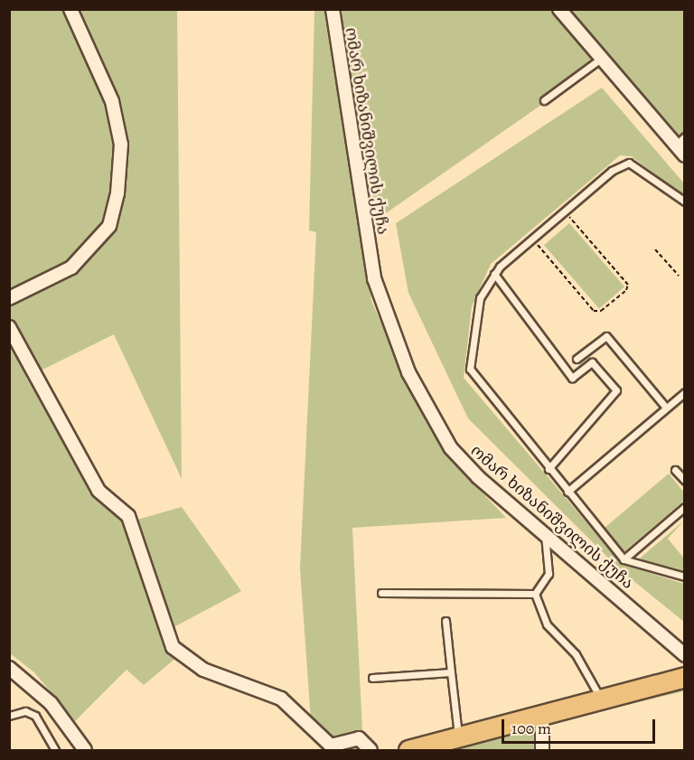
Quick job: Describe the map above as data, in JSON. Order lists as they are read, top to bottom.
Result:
{
  "streets": {
    "street": ["ომარ ხიზანიშვილის ქუჩა"]
  },
  "scale_bar": "100 m"
}
